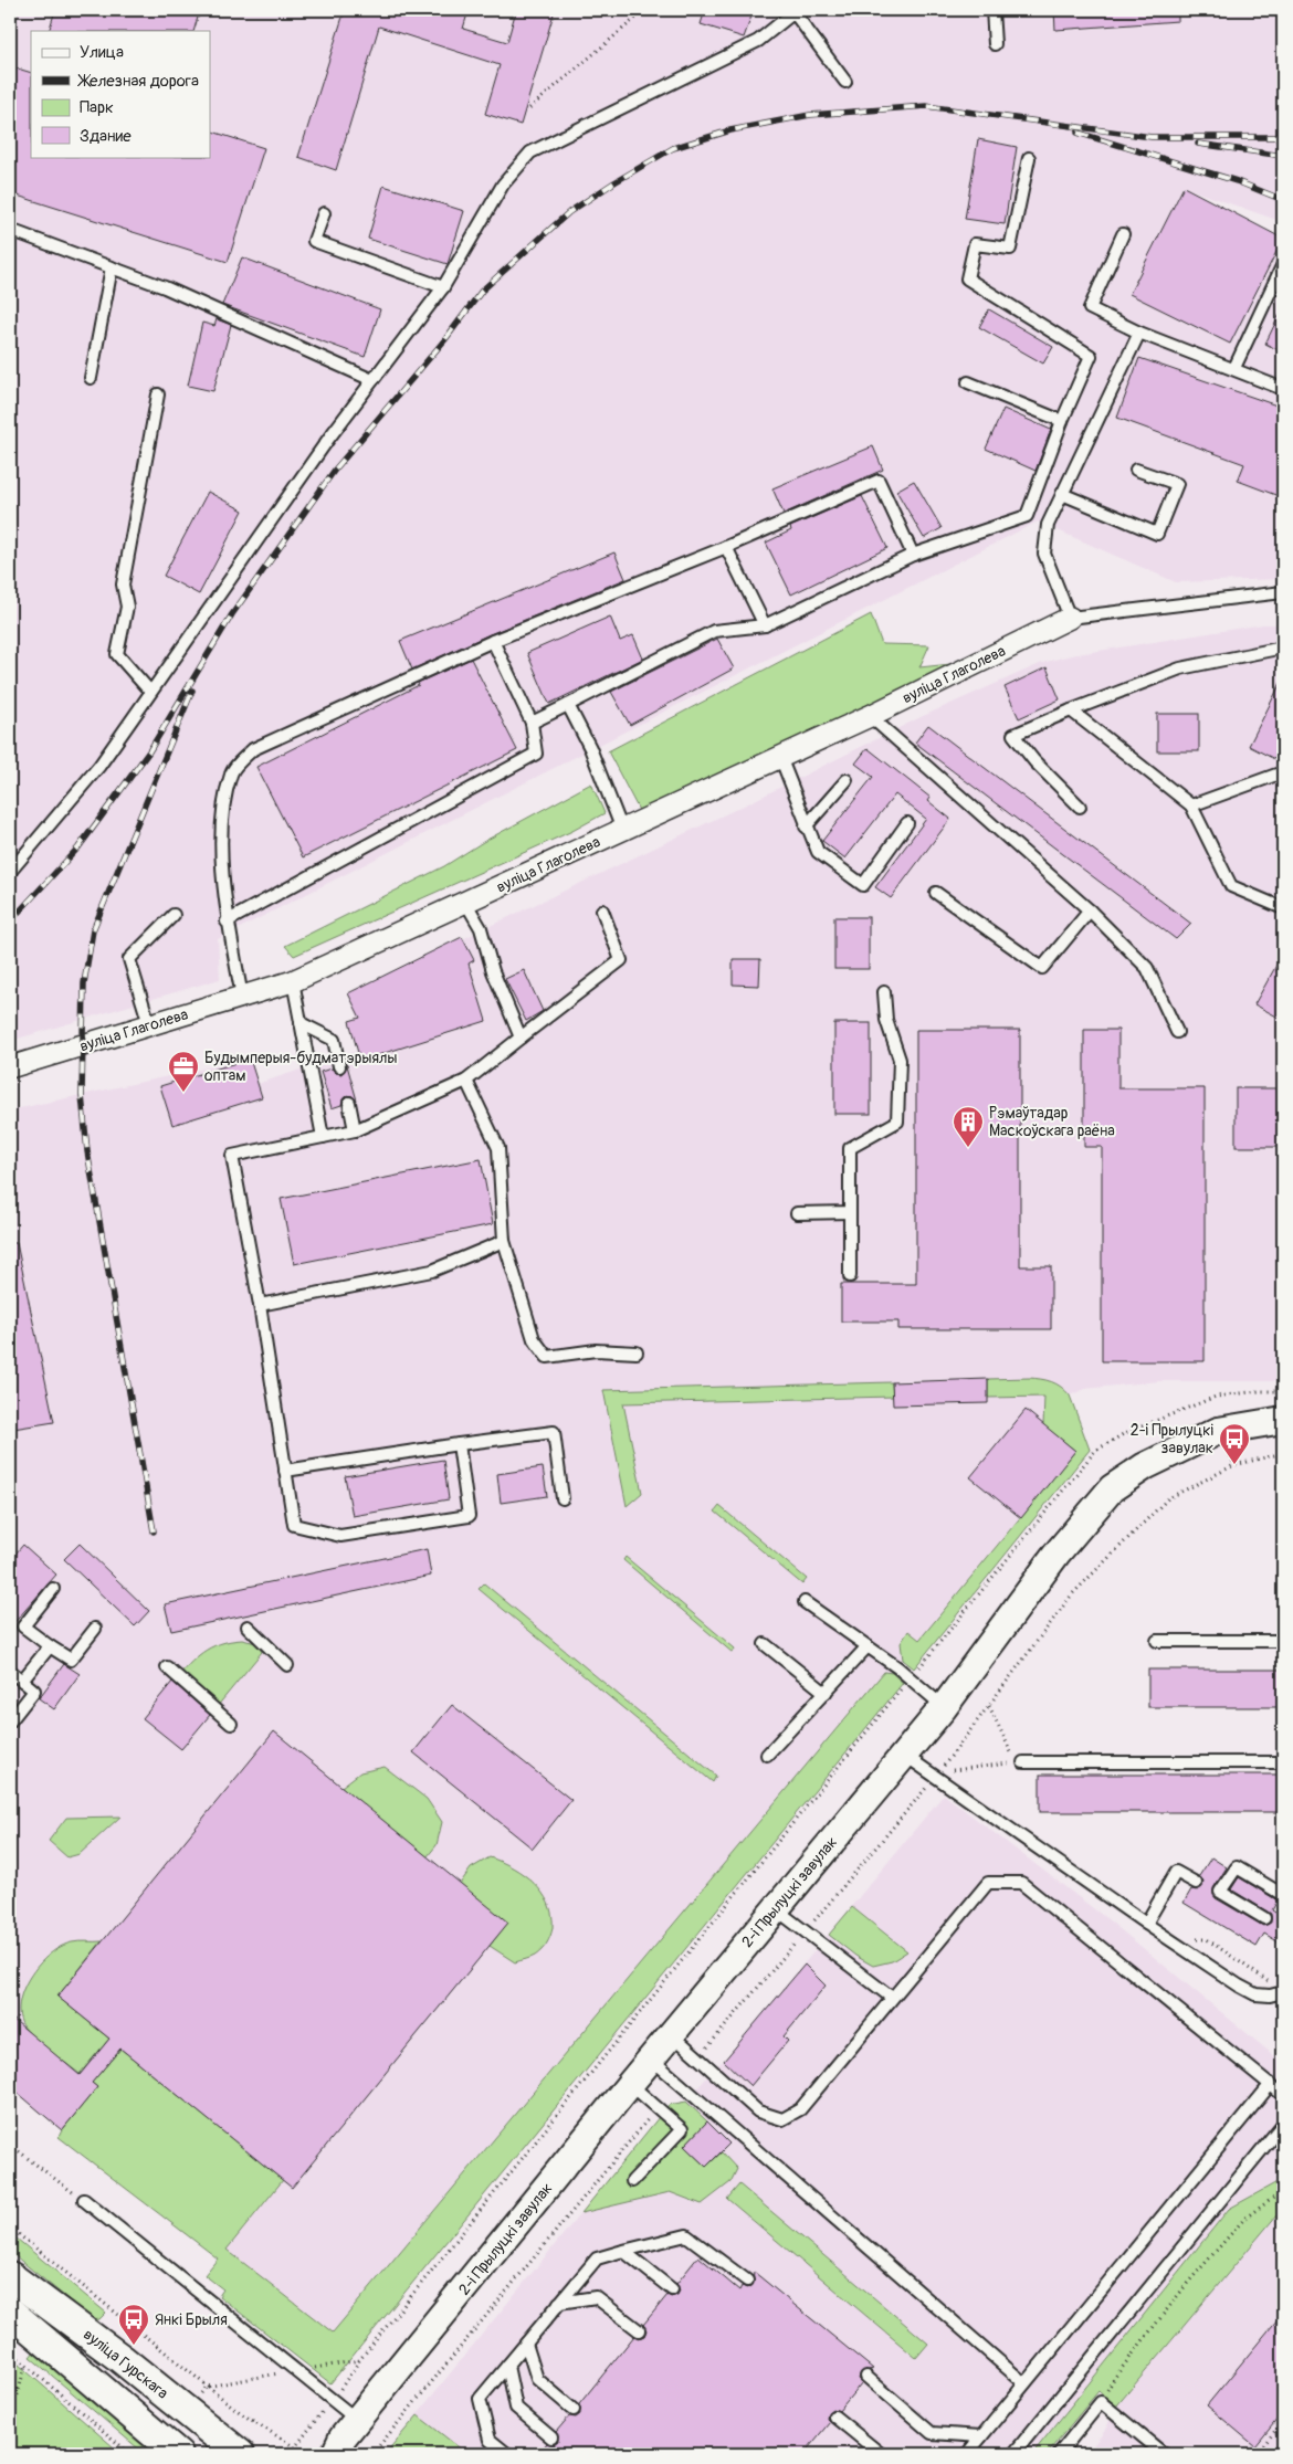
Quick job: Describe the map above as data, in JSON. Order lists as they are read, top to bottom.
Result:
{
  "streets": {
    "main road": ["вуліца Гурскага"],
    "street": ["вуліца Глаголева", "2-і Прылуцкі завулак"]
  },
  "places": {
    "office": ["Будымперыя-будматэрыялы оптам"],
    "building": ["Рэмаўтадар Маскоўскага раёна"],
    "bus stop": ["2-і Прылуцкі завулак", "Янкі Брыля"]
  },
  "legend": [
    "Улица",
    "Железная дорога",
    "Парк",
    "Здание"
  ]
}
